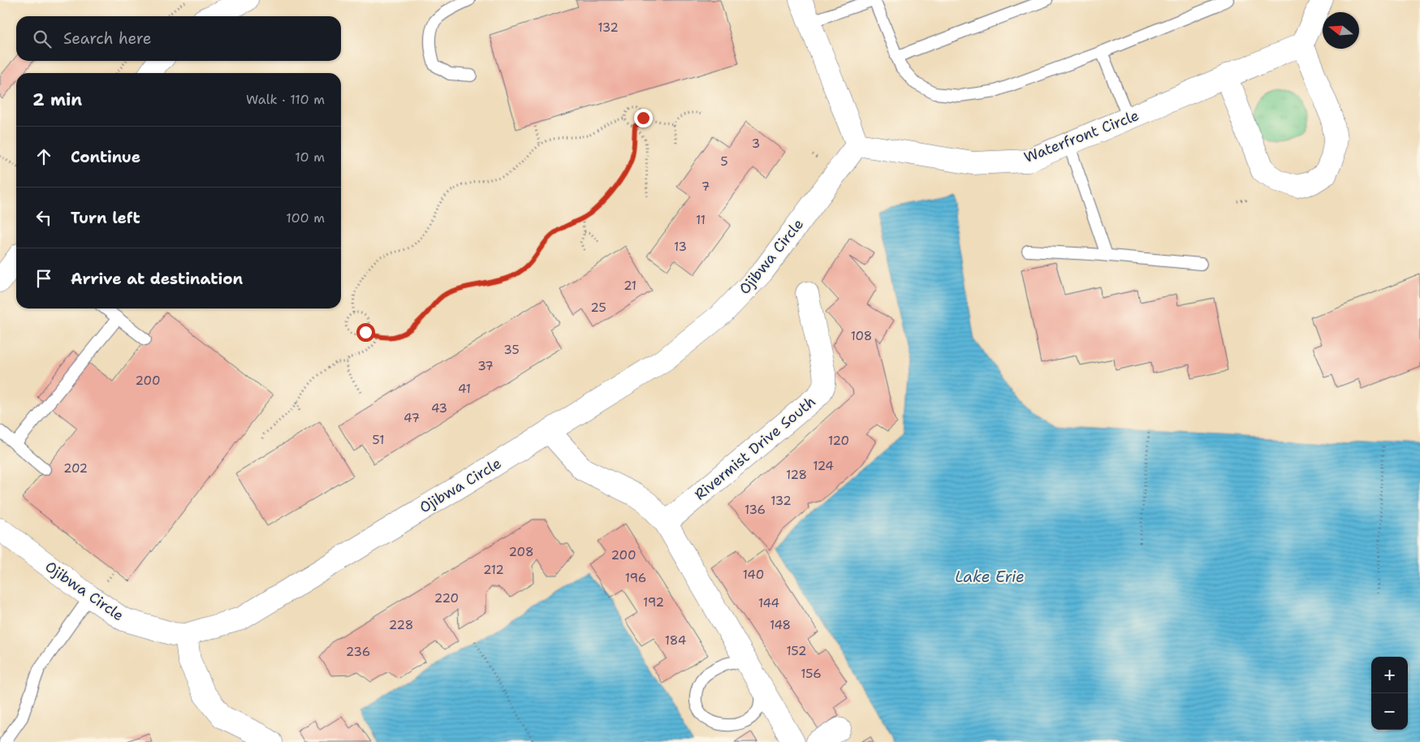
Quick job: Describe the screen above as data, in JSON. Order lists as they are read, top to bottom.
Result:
{
  "streets": {
    "street": ["Waterfront Circle", "Ojibwa Circle", "Rivermist Drive South"]
  },
  "crossings": [
    ["Waterfront Circle", "Ojibwa Circle"]
  ],
  "water": ["Lake Erie"],
  "house_numbers": [
    "132",
    "3",
    "5",
    "7",
    "11",
    "13",
    "21",
    "25",
    "108",
    "35",
    "37",
    "200",
    "41",
    "43",
    "47",
    "51",
    "120",
    "124",
    "202",
    "128",
    "132",
    "136",
    "208",
    "200",
    "212",
    "140",
    "196",
    "220",
    "192",
    "144",
    "228",
    "148",
    "184",
    "152",
    "236",
    "156"
  ],
  "north": "left",
  "page": {
    "search": "Search here",
    "heading": ["2 min", "Walk · 110 m"],
    "list": [
      ["Continue", "10 m"],
      ["Turn left", "100 m"],
      "Arrive at destination"
    ],
    "map_buttons": ["+", "−"]
  }
}
